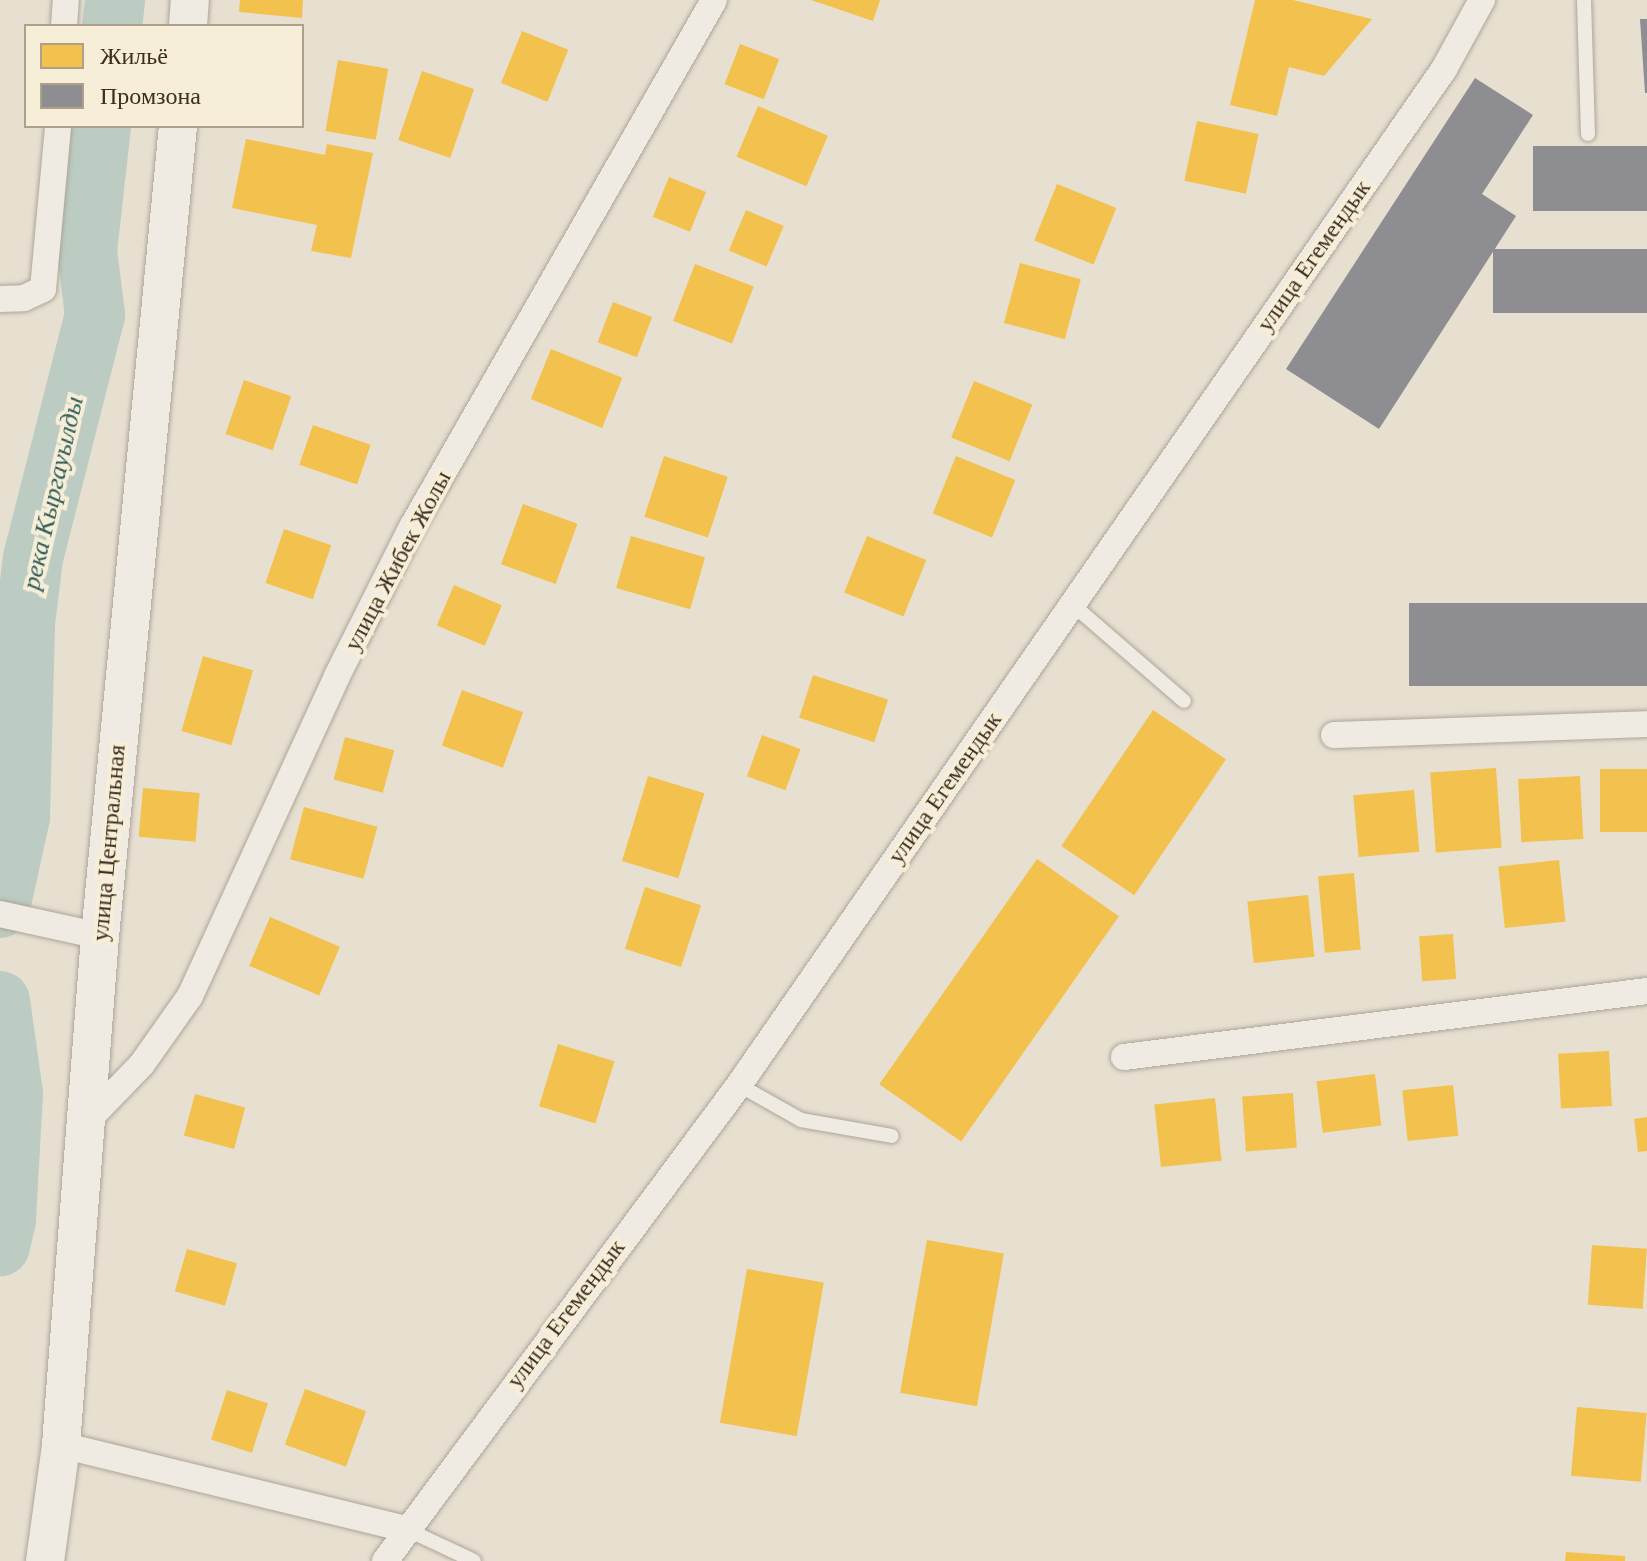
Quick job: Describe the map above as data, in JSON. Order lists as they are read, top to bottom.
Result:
{
  "streets": {
    "main road": ["улица Центральная"],
    "street": ["улица Егемендык", "улица Жибек Жолы"]
  },
  "crossings": [
    ["улица Жибек Жолы", "улица Центральная"]
  ],
  "water": ["река Кыргауылды"],
  "legend": ["Жильё", "Промзона"]
}
